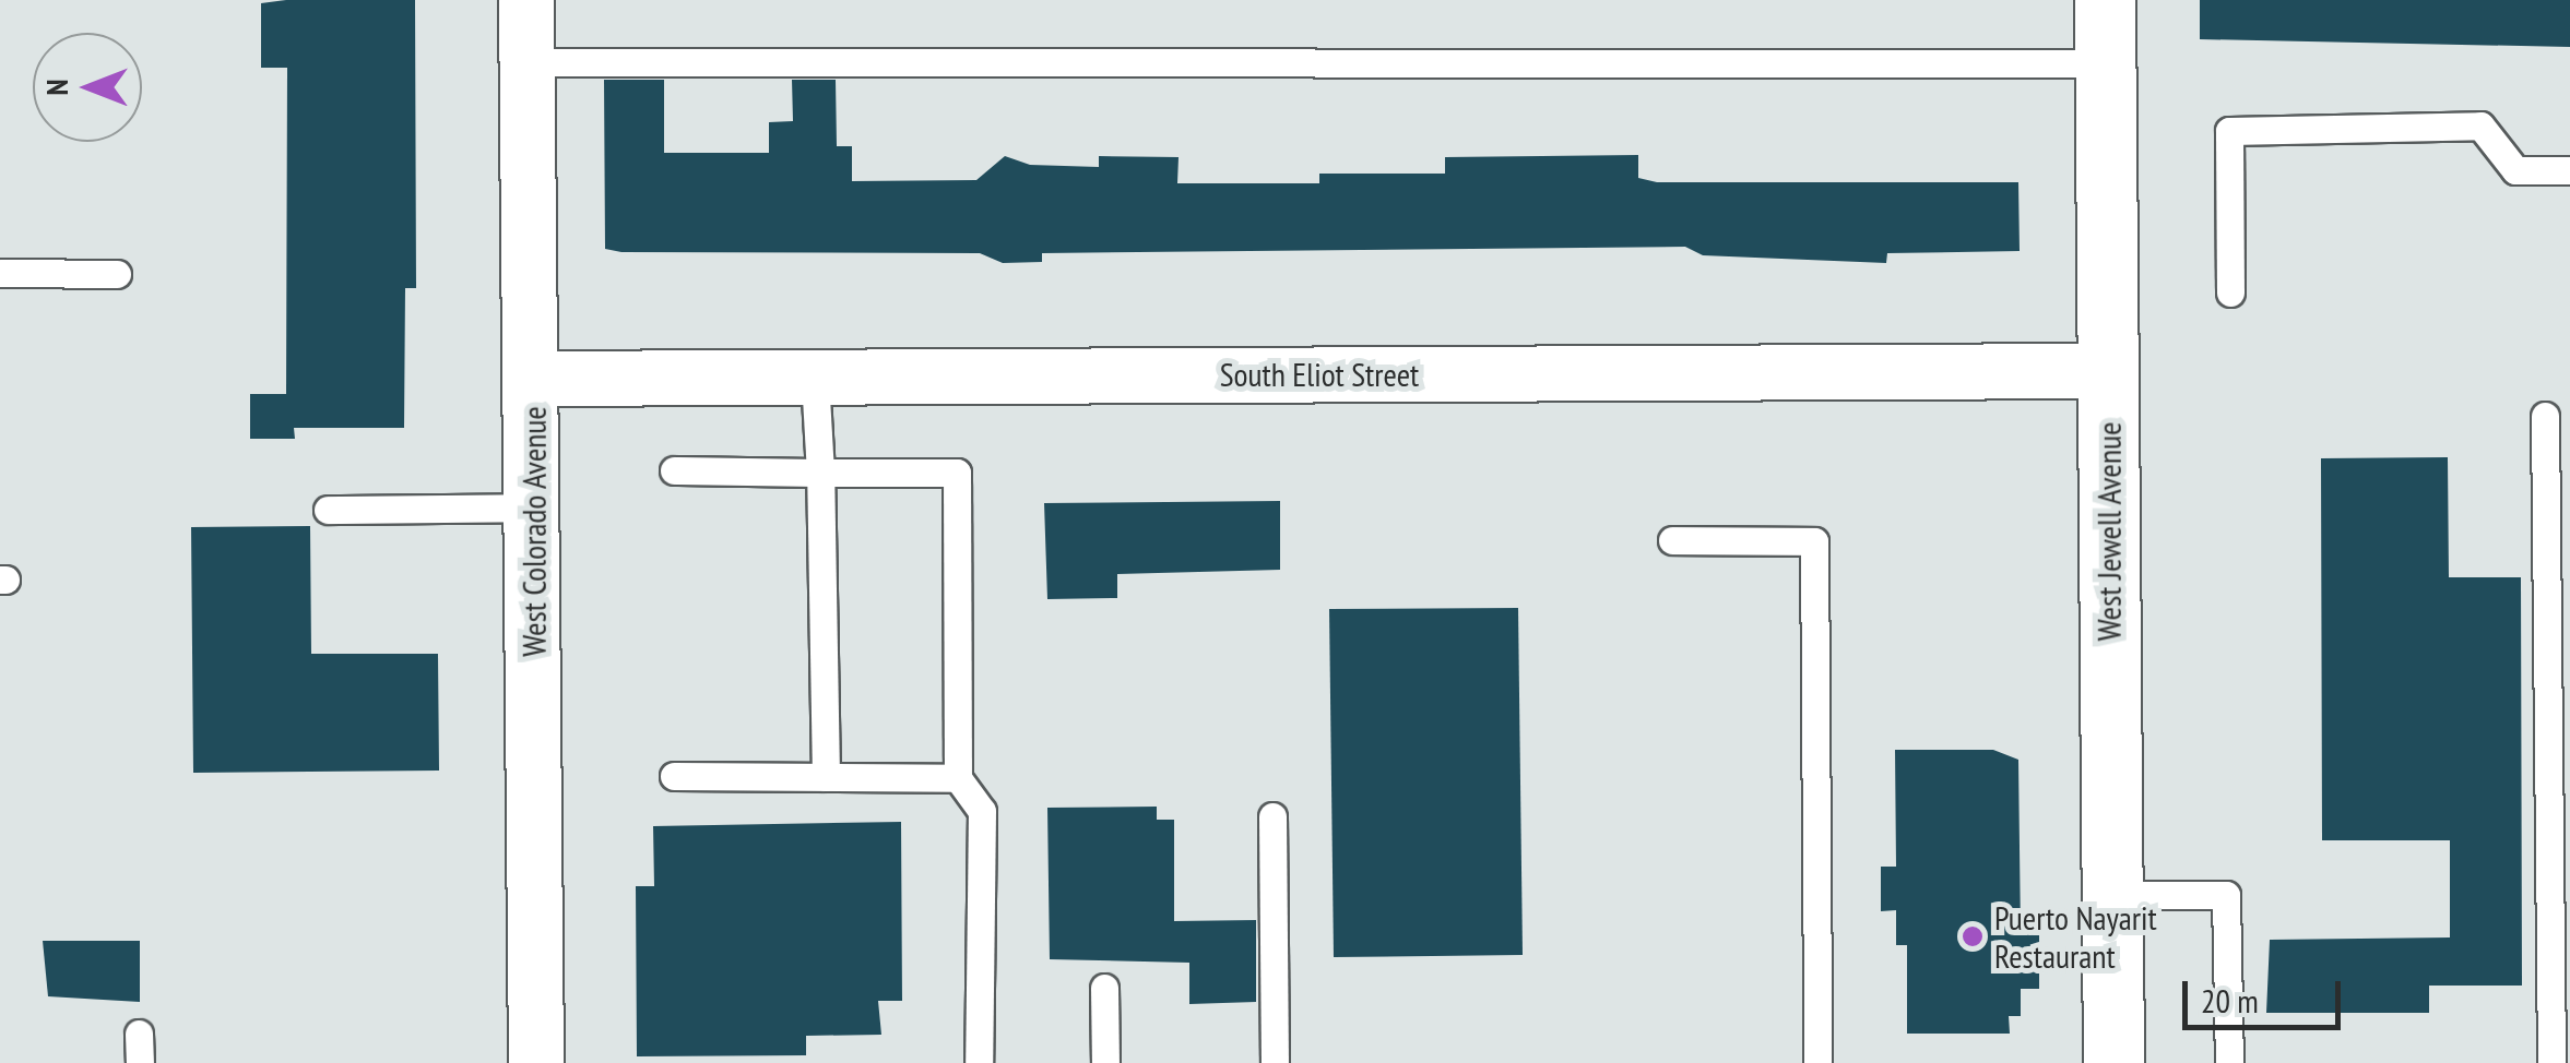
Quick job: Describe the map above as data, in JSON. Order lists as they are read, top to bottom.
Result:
{
  "streets": {
    "street": ["South Eliot Street", "West Colorado Avenue", "West Jewell Avenue"]
  },
  "crossings": [
    ["South Eliot Street", "West Colorado Avenue"],
    ["South Eliot Street", "West Jewell Avenue"]
  ],
  "places": ["Puerto Nayarit Restaurant"],
  "scale_bar": "20 m",
  "north": "left"
}
